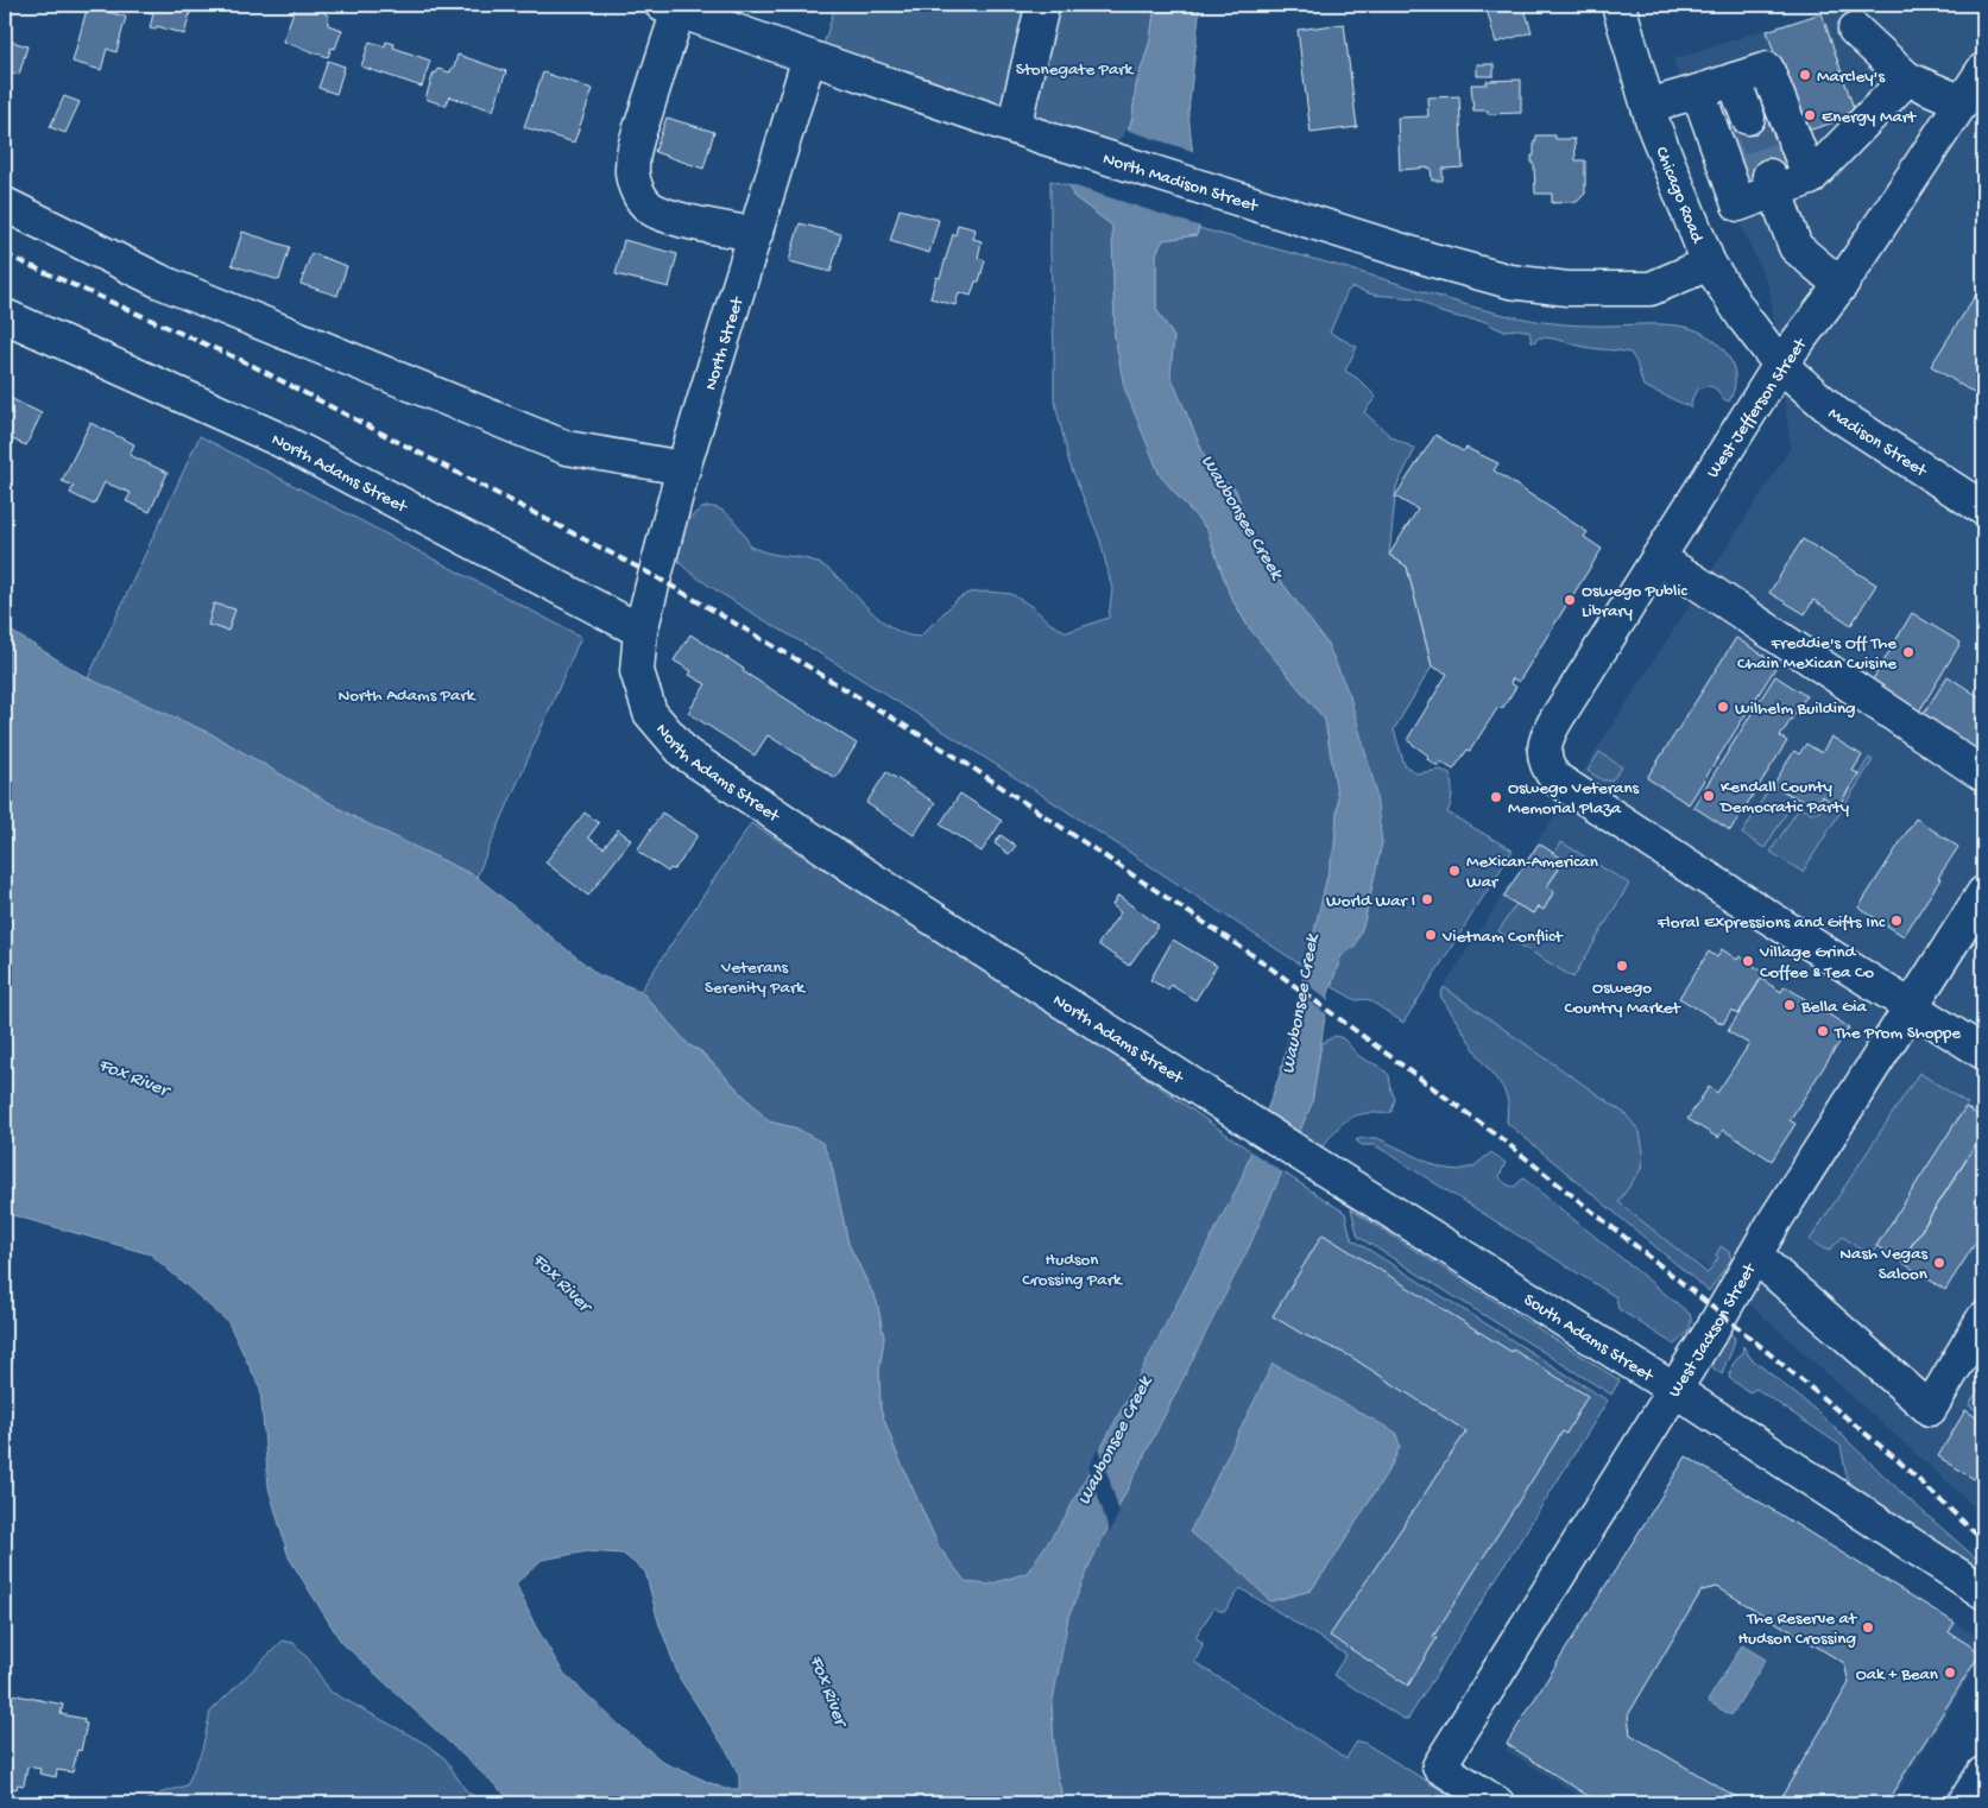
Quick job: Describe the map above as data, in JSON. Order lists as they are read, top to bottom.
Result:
{
  "streets": {
    "street": [
      "North Madison Street",
      "Chicago Road",
      "North Street",
      "West Jefferson Street",
      "Madison Street",
      "North Adams Street",
      "West Jackson Street",
      "South Adams Street"
    ]
  },
  "crossings": [
    ["North Madison Street", "Chicago Road"],
    ["North Madison Street", "North Street"],
    ["Chicago Road", "West Jefferson Street"],
    ["Chicago Road", "Madison Street"],
    ["North Street", "North Adams Street"],
    ["West Jefferson Street", "Madison Street"],
    ["West Jefferson Street", "West Jackson Street"],
    ["North Adams Street", "South Adams Street"],
    ["West Jackson Street", "South Adams Street"]
  ],
  "water": ["Waubonsee Creek", "Fox River"],
  "parks": [
    "Stonegate Park",
    "North Adams Park",
    "Veterans Serenity Park",
    "Hudson Crossing Park"
  ],
  "places": [
    "Marcley's",
    "Energy Mart",
    "Oswego Public Library",
    "Freddie's Off The Chain Mexican Cuisine",
    "Wilhelm Building",
    "Kendall County Democratic Party",
    "Oswego Veterans Memorial Plaza",
    "Mexican-American War",
    "World War I",
    "Floral Expressions and Gifts Inc",
    "Vietnam Conflict",
    "Village Grind Coffee & Tea Co",
    "Oswego Country Market",
    "Bella Gia",
    "The Prom Shoppe",
    "Nash Vegas Saloon",
    "The Reserve at Hudson Crossing",
    "Oak + Bean"
  ]
}
